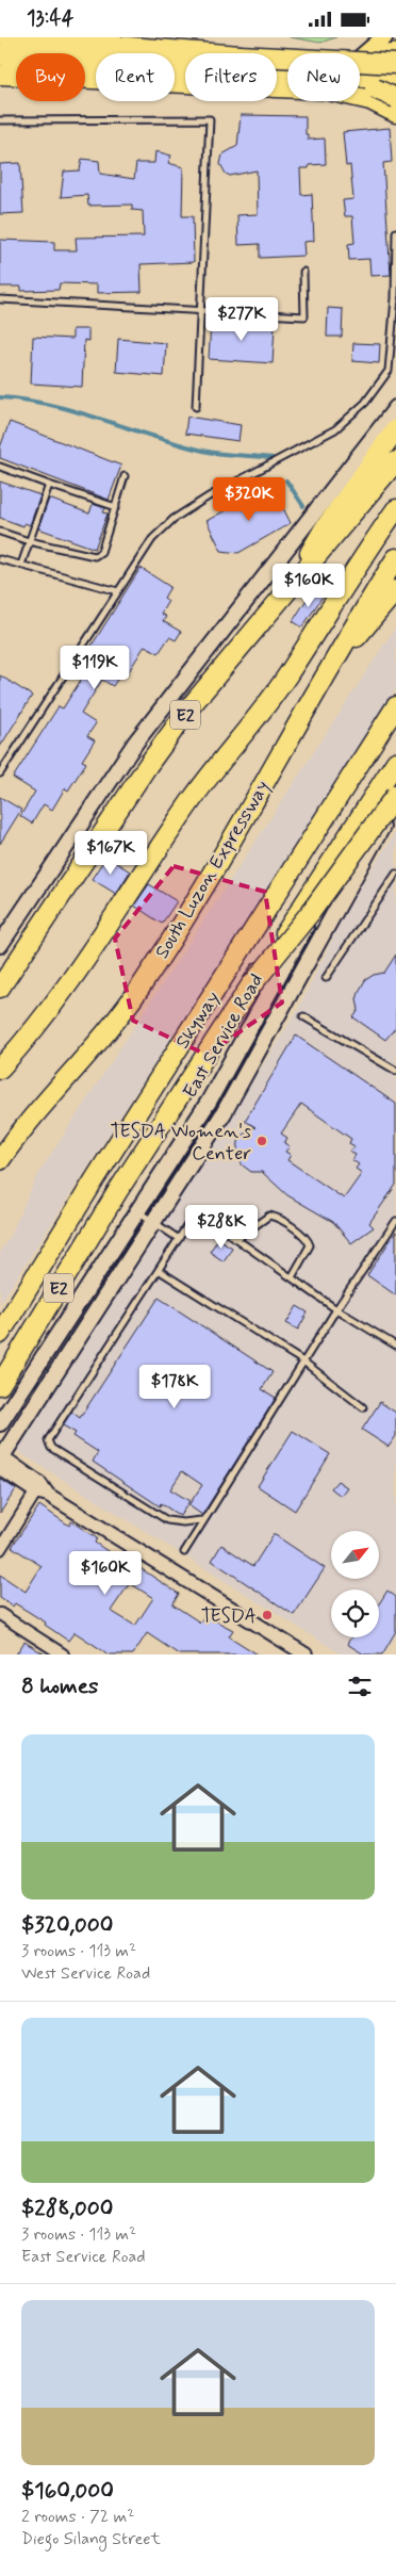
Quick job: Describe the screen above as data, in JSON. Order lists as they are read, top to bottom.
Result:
{
  "streets": {
    "highway": ["E2", "South Luzon Expressway", "Skyway"],
    "main road": ["East Service Road"]
  },
  "places": ["TESDA Women's Center", "TESDA"],
  "north": "top right",
  "page": {
    "status": "13:44",
    "chip": [
      "Buy",
      "Rent",
      "Filters",
      "New"
    ],
    "price": [
      "$277K",
      "$320K",
      "$160K",
      "$119K",
      "$167K",
      "$288K",
      "$178K",
      "$160K"
    ],
    "heading": "8 homes",
    "list": [
      {
        "name": "$320,000",
        "note": "3 rooms · 113 m² · West Service Road"
      },
      {
        "name": "$288,000",
        "note": "3 rooms · 113 m² · East Service Road"
      },
      {
        "name": "$160,000",
        "note": "2 rooms · 72 m² · Diego Silang Street"
      }
    ]
  }
}
